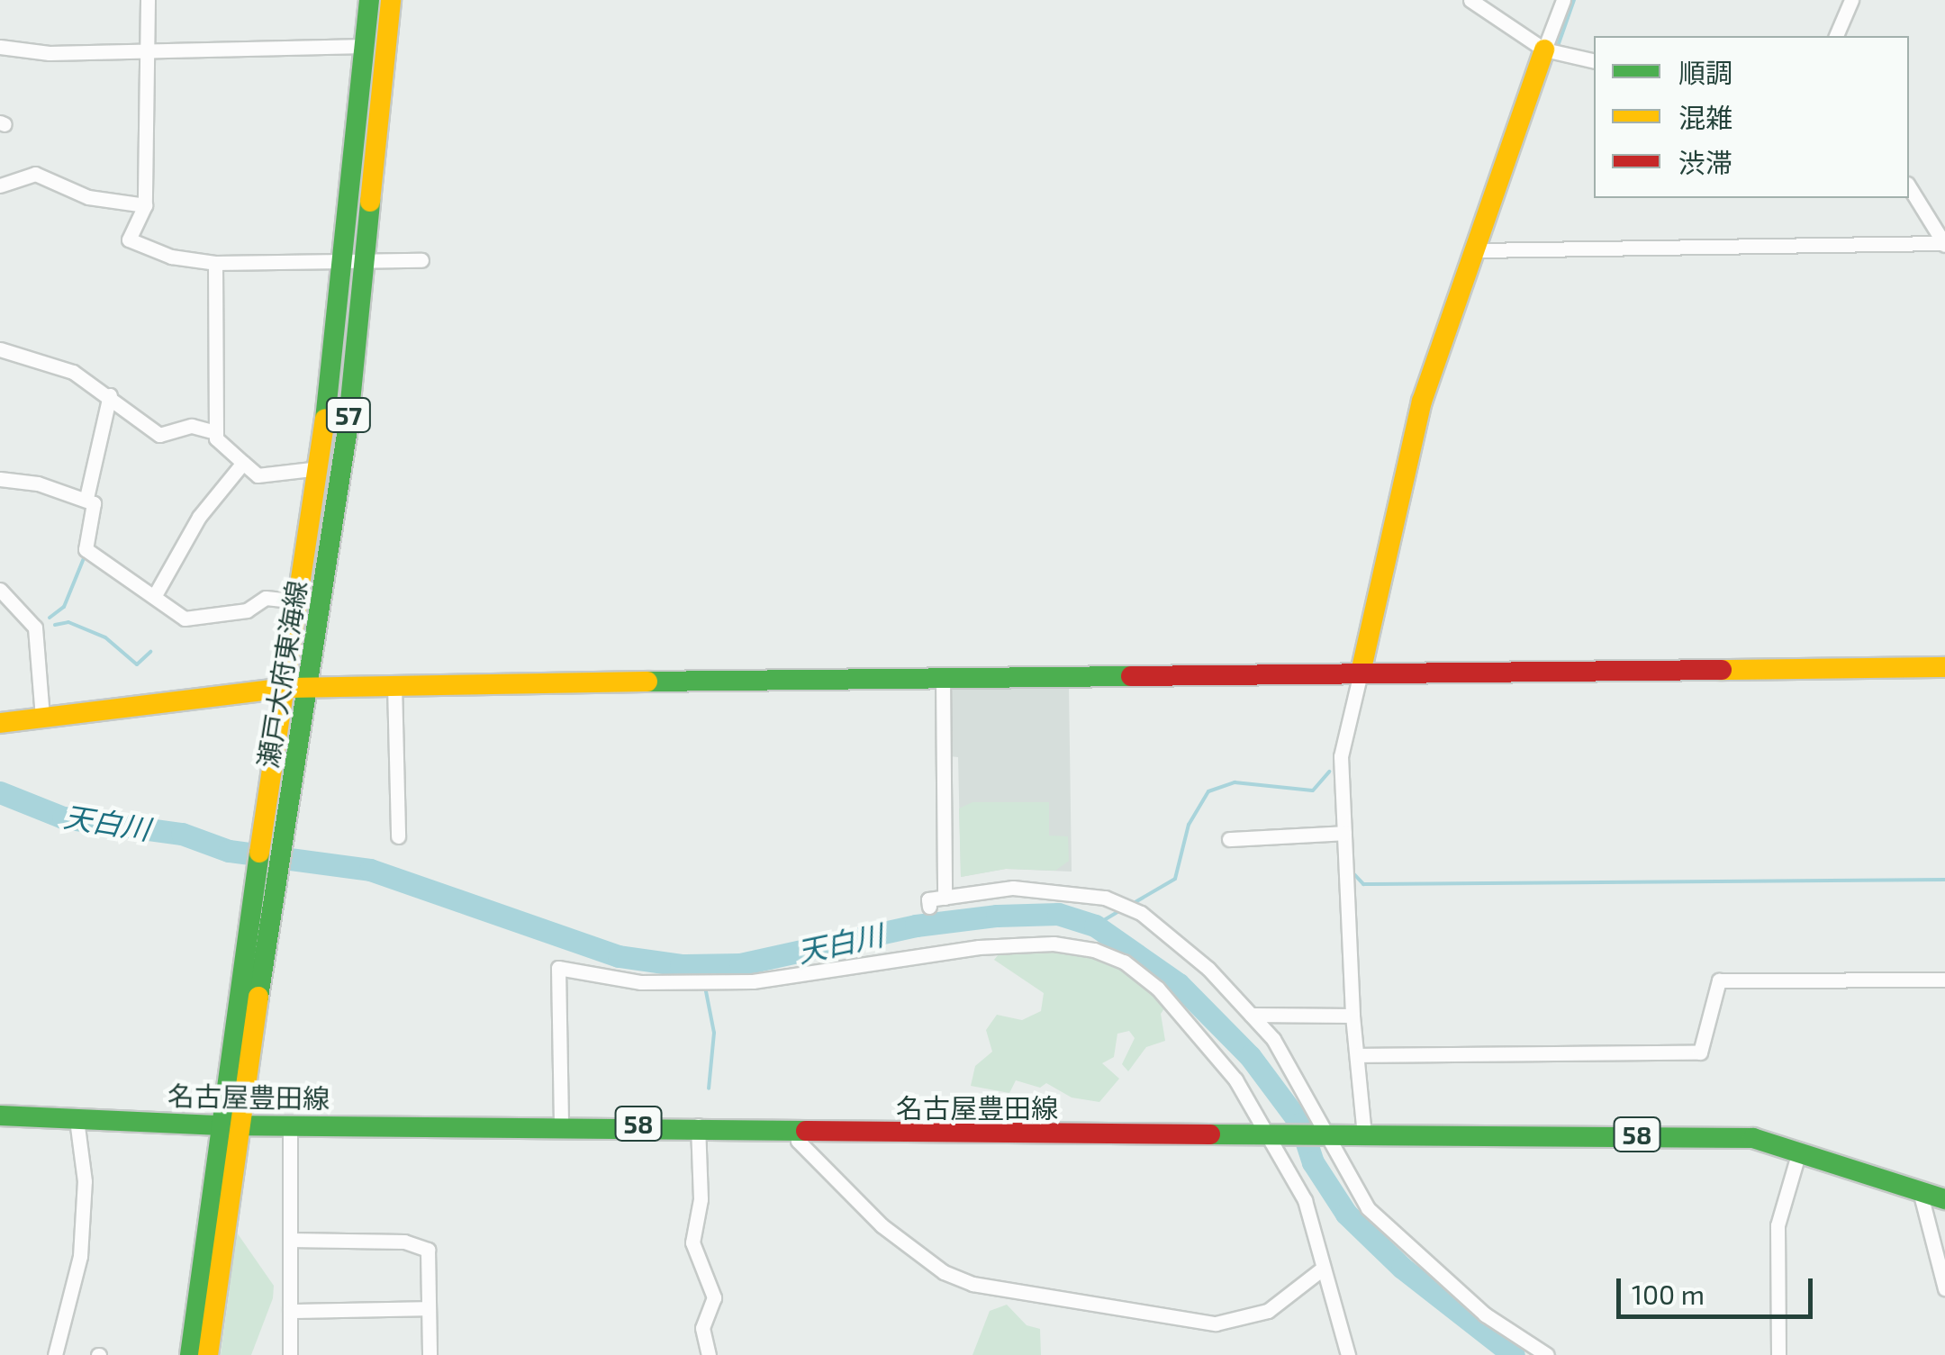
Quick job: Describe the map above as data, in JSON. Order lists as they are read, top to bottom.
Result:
{
  "streets": {
    "main road": [
      "57",
      "瀬戸大府東海線",
      "名古屋豊田線",
      "58"
    ]
  },
  "crossings": [
    ["瀬戸大府東海線", "名古屋豊田線"]
  ],
  "water": ["天白川"],
  "legend": ["順調", "混雑", "渋滞"],
  "scale_bar": "100 m"
}
